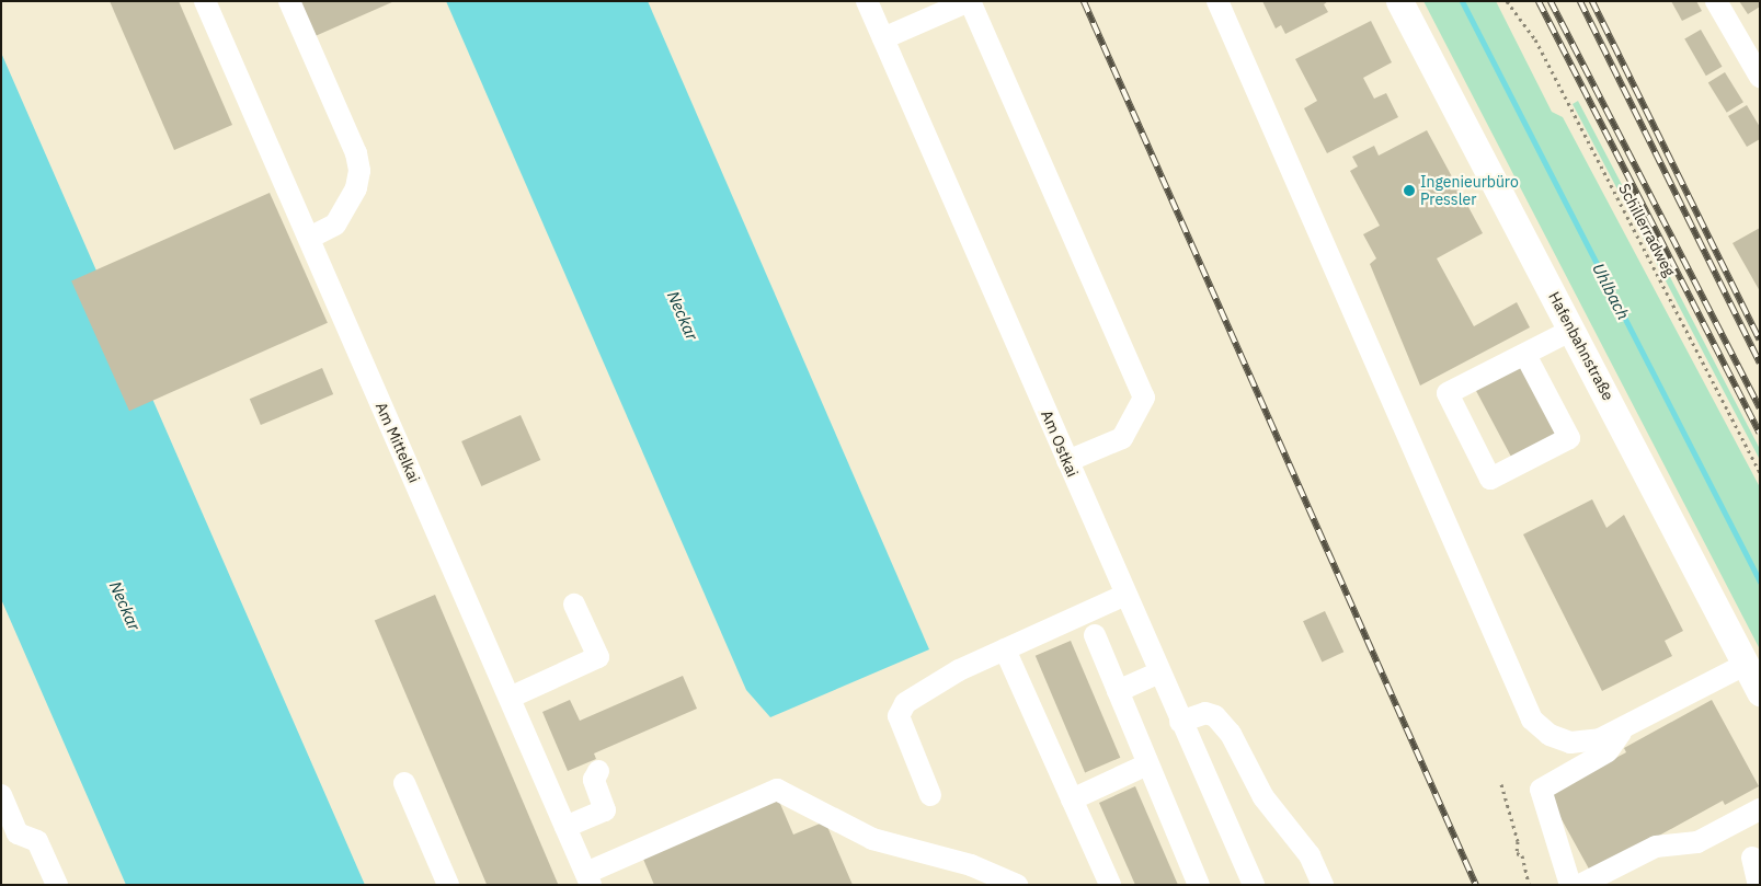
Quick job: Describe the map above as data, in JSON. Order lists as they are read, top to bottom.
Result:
{
  "streets": {
    "main road": ["Hafenbahnstraße"],
    "street": ["Am Mittelkai", "Am Ostkai"],
    "path": ["Schillerradweg"]
  },
  "water": ["Uhlbach", "Neckar"],
  "places": ["Ingenieurbüro Pressler"]
}
